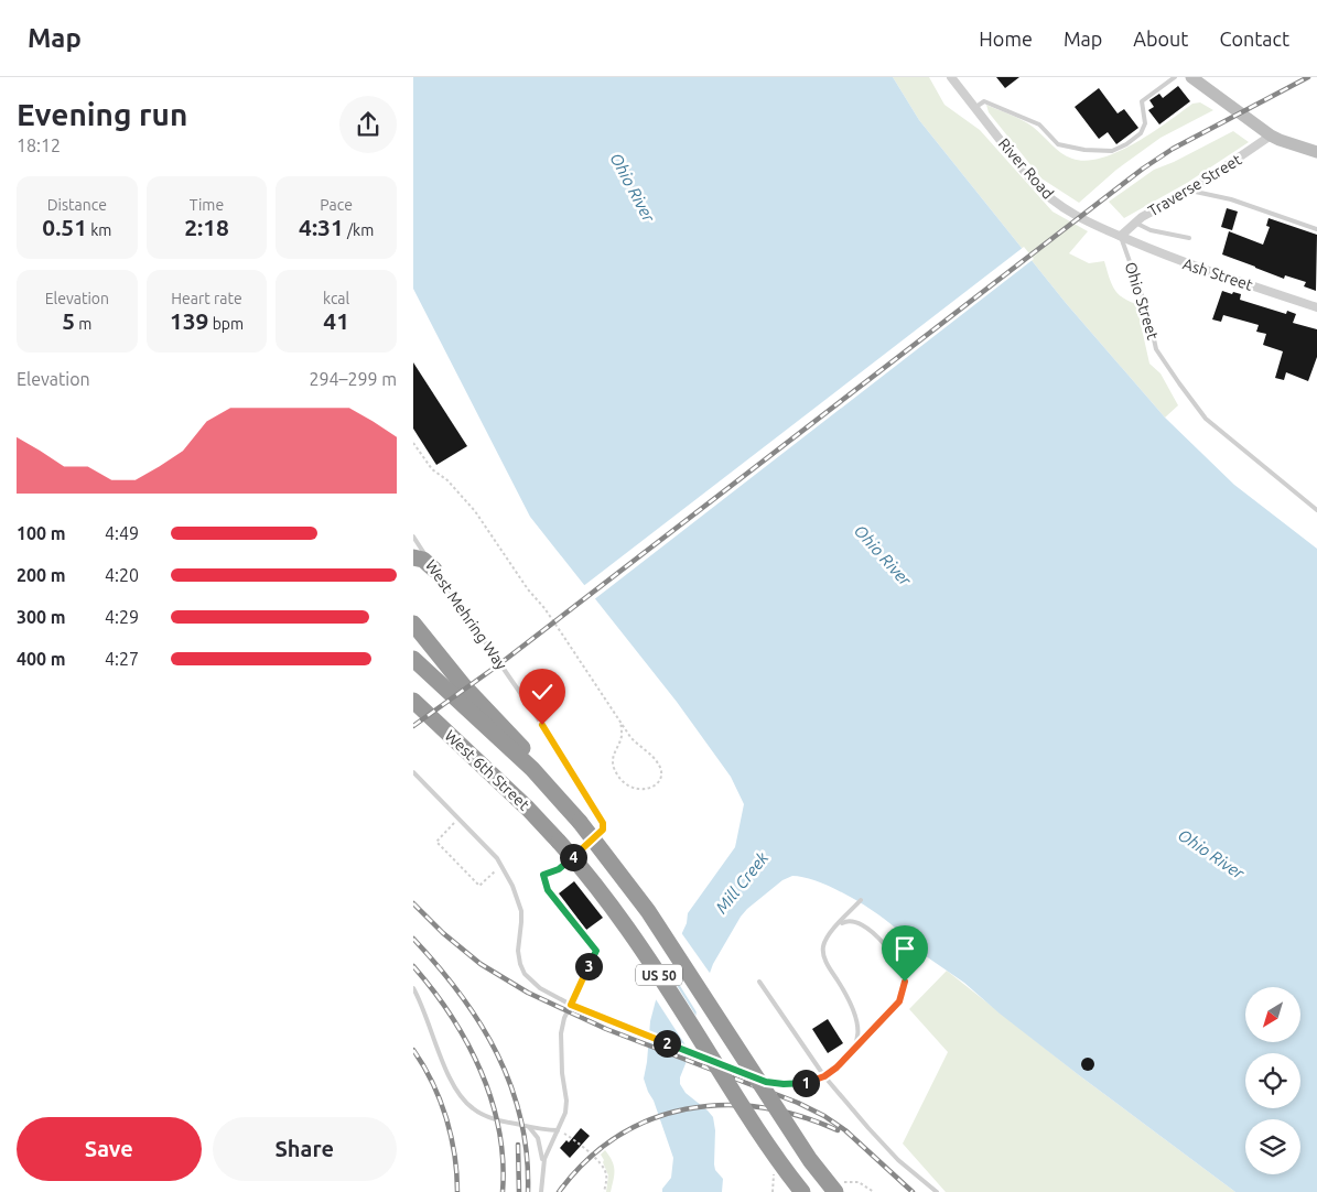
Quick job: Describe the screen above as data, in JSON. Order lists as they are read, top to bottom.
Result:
{
  "streets": {
    "highway": ["West 6th Street", "US 50"],
    "street": ["River Road", "Traverse Street", "Ash Street"],
    "lane": ["Ohio Street", "West Mehring Way"]
  },
  "crossings": [
    ["River Road", "Traverse Street"],
    ["River Road", "Ash Street"],
    ["River Road", "Ohio Street"],
    ["Traverse Street", "Ash Street"],
    ["Traverse Street", "Ohio Street"],
    ["Ash Street", "Ohio Street"]
  ],
  "water": ["Ohio River", "Mill Creek"],
  "north": "bottom left",
  "page": {
    "header": "Map",
    "nav": [
      "Home",
      "Map",
      "About",
      "Contact"
    ],
    "heading": ["Evening run", "18:12"],
    "stats": [
      ["Distance", "0.51 km"],
      ["Time", "2:18"],
      ["Pace", "4:31 /km"],
      ["Elevation", "5 m"],
      ["Heart rate", "139 bpm"],
      ["kcal", "41"]
    ],
    "chart": ["Elevation", "294–299 m"],
    "list": [
      {
        "name": "100 m",
        "note": "4:49"
      },
      {
        "name": "200 m",
        "note": "4:20"
      },
      {
        "name": "300 m",
        "note": "4:29"
      },
      {
        "name": "400 m",
        "note": "4:27"
      }
    ],
    "pins": [
      "4",
      "3",
      "2",
      "1"
    ],
    "buttons": ["Save", "Share"]
  }
}
